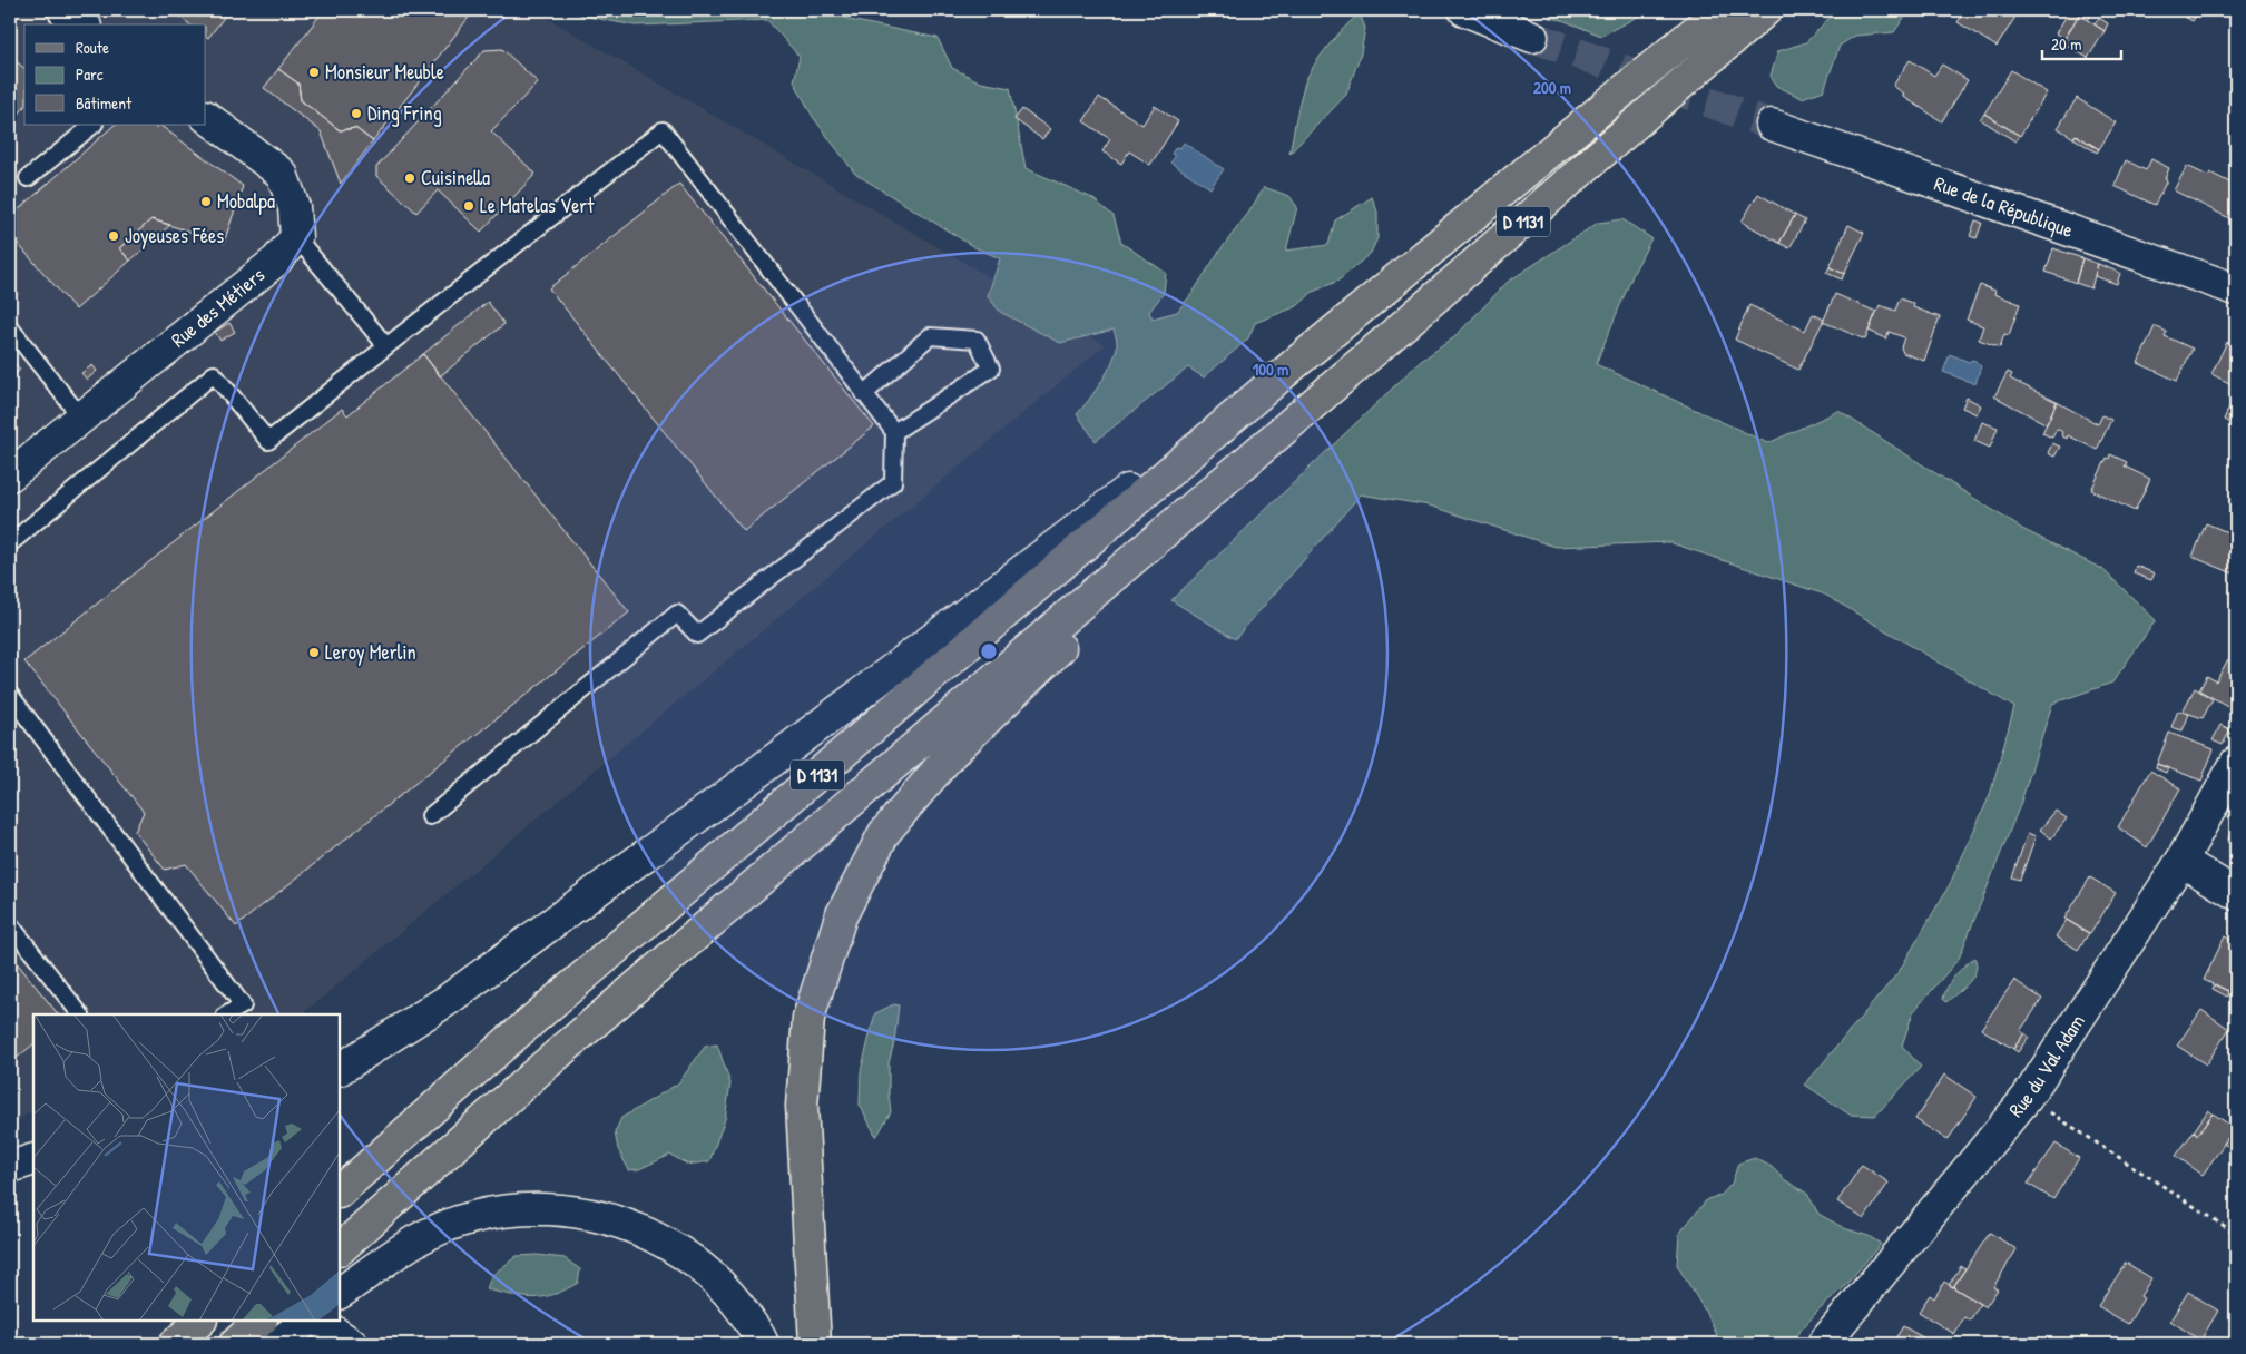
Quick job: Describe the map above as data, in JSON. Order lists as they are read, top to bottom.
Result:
{
  "streets": {
    "main road": ["D 1131"],
    "street": ["Rue de la République", "Rue des Métiers", "Rue du Val Adam"]
  },
  "places": [
    "Monsieur Meuble",
    "Ding Fring",
    "Cuisinella",
    "Mobalpa",
    "Le Matelas Vert",
    "Joyeuses Fées",
    "Leroy Merlin"
  ],
  "legend": ["Route", "Parc", "Bâtiment"],
  "scale_bar": "20 m",
  "rings": ["200 m", "100 m"]
}
